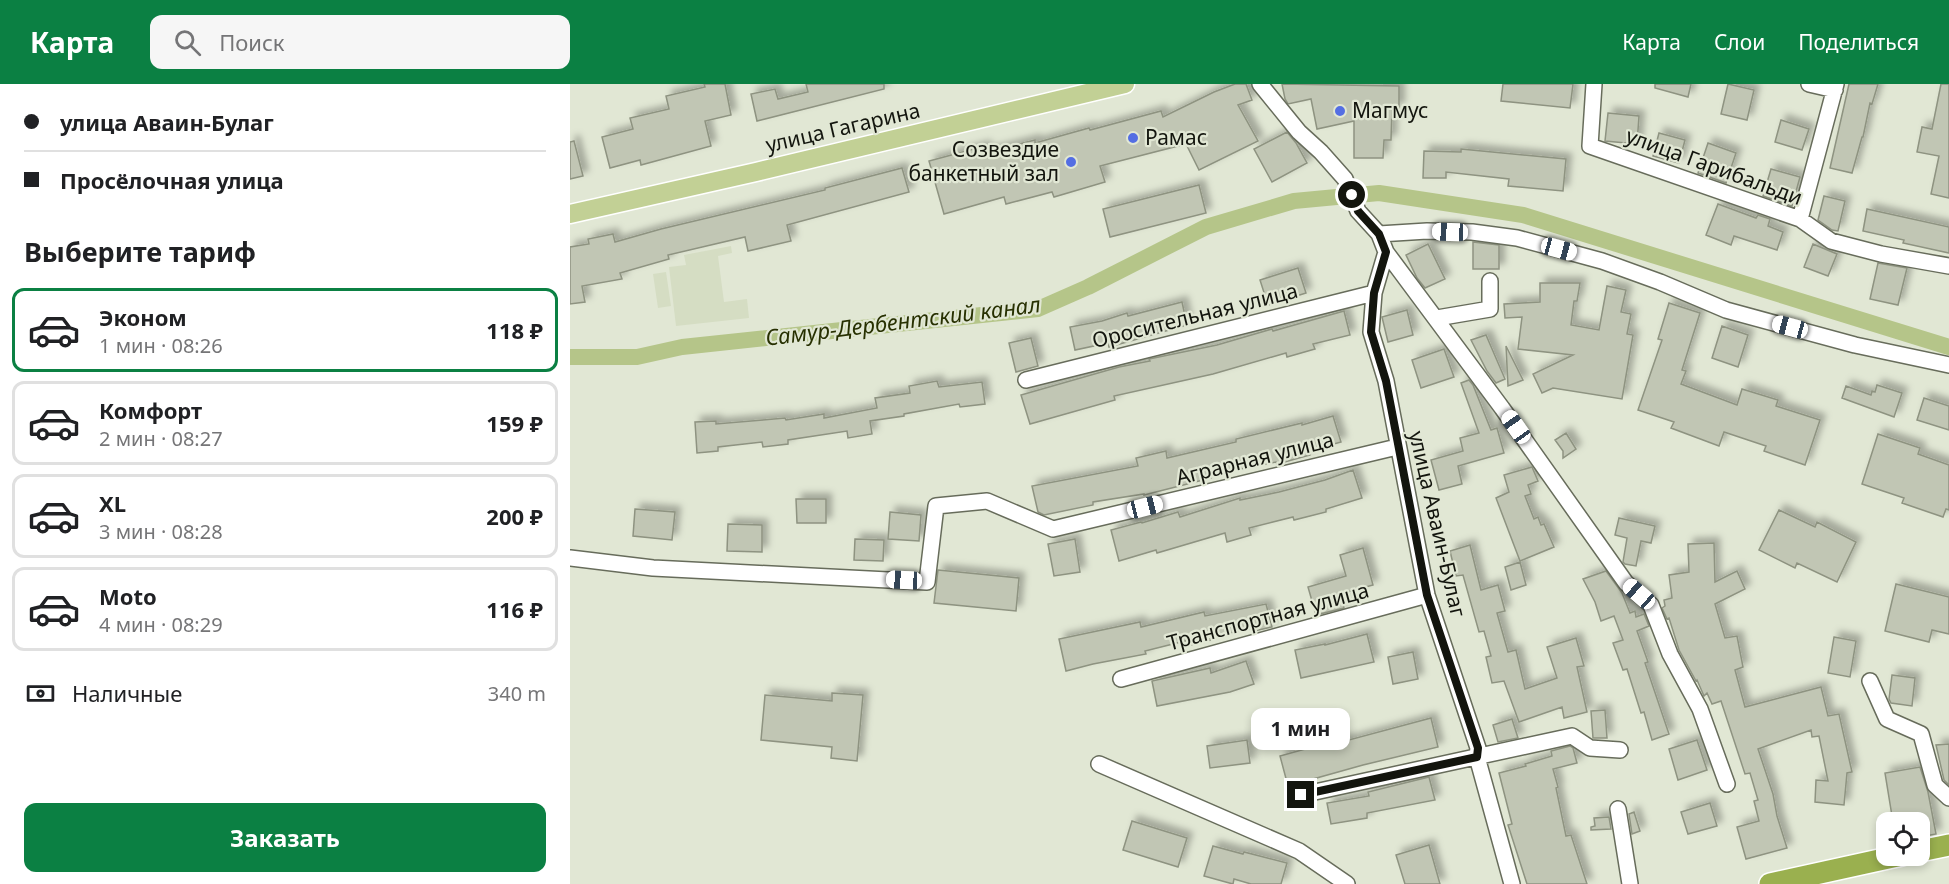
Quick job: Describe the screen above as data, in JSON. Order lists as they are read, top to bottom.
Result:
{
  "streets": {
    "main road": ["улица Гагарина"],
    "street": [
      "улица Гарибальди",
      "Оросительная улица",
      "Аграрная улица",
      "улица Аваин-Булаг",
      "Транспортная улица"
    ]
  },
  "crossings": [
    ["Оросительная улица", "улица Аваин-Булаг"],
    ["Аграрная улица", "улица Аваин-Булаг"],
    ["улица Аваин-Булаг", "Транспортная улица"]
  ],
  "water": ["Самур-Дербентский канал"],
  "places": ["Магмус", "Рамас", "Созвездие банкетный зал"],
  "page": {
    "header": "Карта",
    "search": "Поиск",
    "nav": ["Карта", "Слои", "Поделиться"],
    "banner": ["улица Аваин-Булаг", "Просёлочная улица"],
    "heading": "Выберите тариф",
    "list": [
      {
        "name": "Эконом",
        "note": "1 мин · 08:26",
        "value": "118 ₽"
      },
      {
        "name": "Комфорт",
        "note": "2 мин · 08:27",
        "value": "159 ₽"
      },
      {
        "name": "XL",
        "note": "3 мин · 08:28",
        "value": "200 ₽"
      },
      {
        "name": "Moto",
        "note": "4 мин · 08:29",
        "value": "116 ₽"
      }
    ],
    "pay": ["Наличные", "340 m"],
    "bubble": "1 мин",
    "buttons": "Заказать"
  }
}
